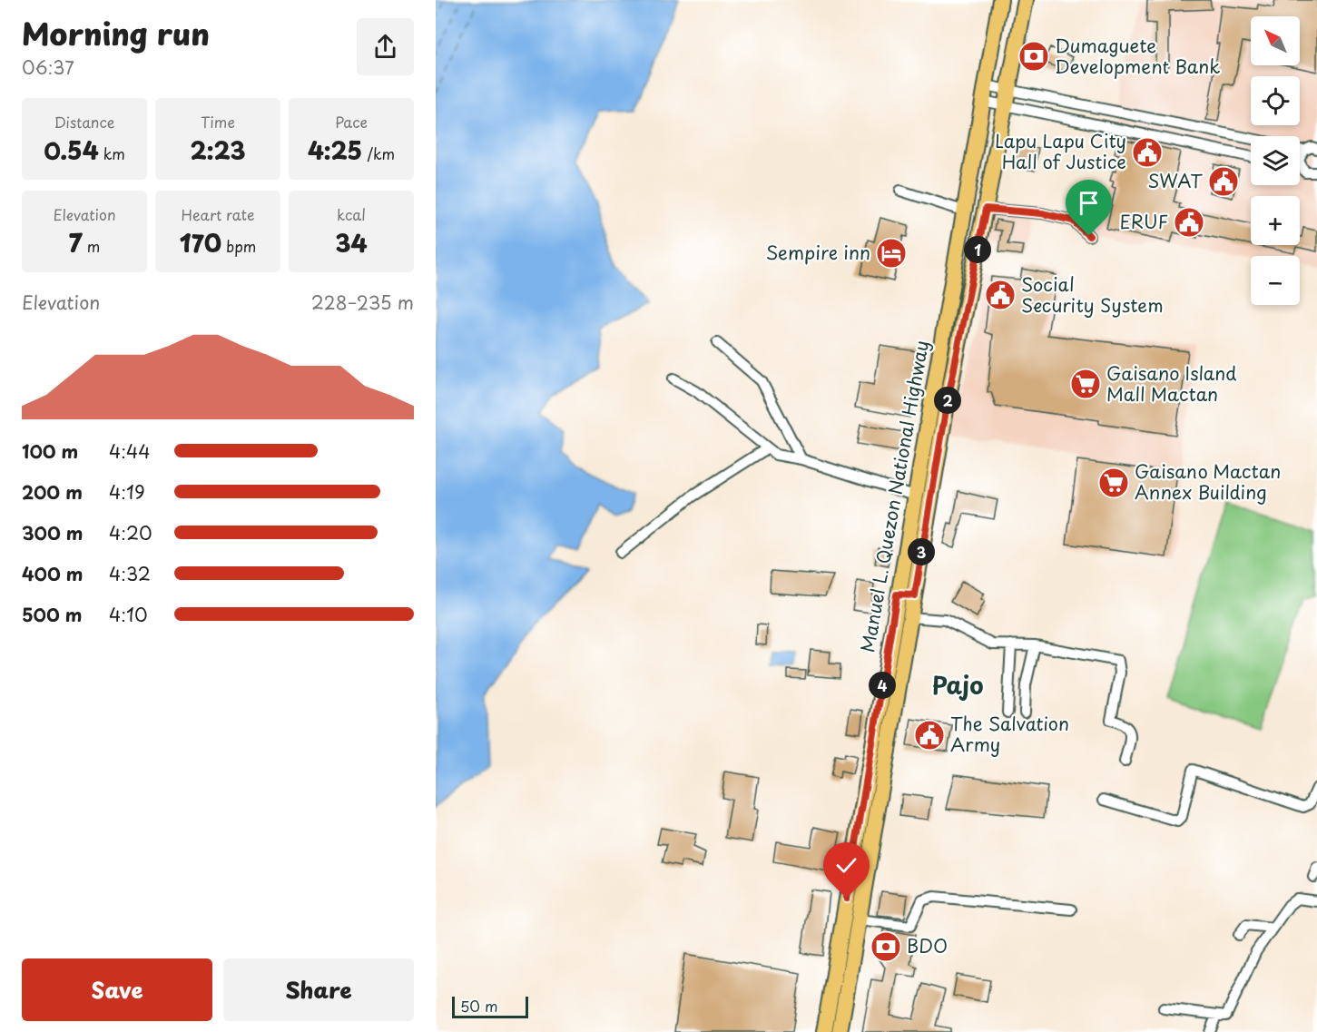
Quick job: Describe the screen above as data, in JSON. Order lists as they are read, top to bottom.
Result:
{
  "streets": {
    "main road": ["Manuel L. Quezon National Highway"]
  },
  "districts": ["Pajo"],
  "places": {
    "bank": ["Dumaguete Development Bank", "BDO"],
    "public building": [
      "Lapu Lapu City Hall of Justice",
      "SWAT",
      "ERUF",
      "Social Security System",
      "The Salvation Army"
    ],
    "hotel": ["Sempire inn"],
    "supermarket": ["Gaisano Island Mall Mactan", "Gaisano Mactan Annex Building"]
  },
  "scale_bar": "50 m",
  "north": "top left",
  "page": {
    "heading": ["Morning run", "06:37"],
    "map_buttons": ["+", "−"],
    "stats": [
      ["Distance", "0.54 km"],
      ["Time", "2:23"],
      ["Pace", "4:25 /km"],
      ["Elevation", "7 m"],
      ["Heart rate", "170 bpm"],
      ["kcal", "34"]
    ],
    "pins": [
      "1",
      "2",
      "3",
      "4"
    ],
    "chart": ["Elevation", "228–235 m"],
    "list": [
      {
        "name": "100 m",
        "note": "4:44"
      },
      {
        "name": "200 m",
        "note": "4:19"
      },
      {
        "name": "300 m",
        "note": "4:20"
      },
      {
        "name": "400 m",
        "note": "4:32"
      },
      {
        "name": "500 m",
        "note": "4:10"
      }
    ],
    "buttons": ["Save", "Share"],
    "scale": "50 m"
  }
}
